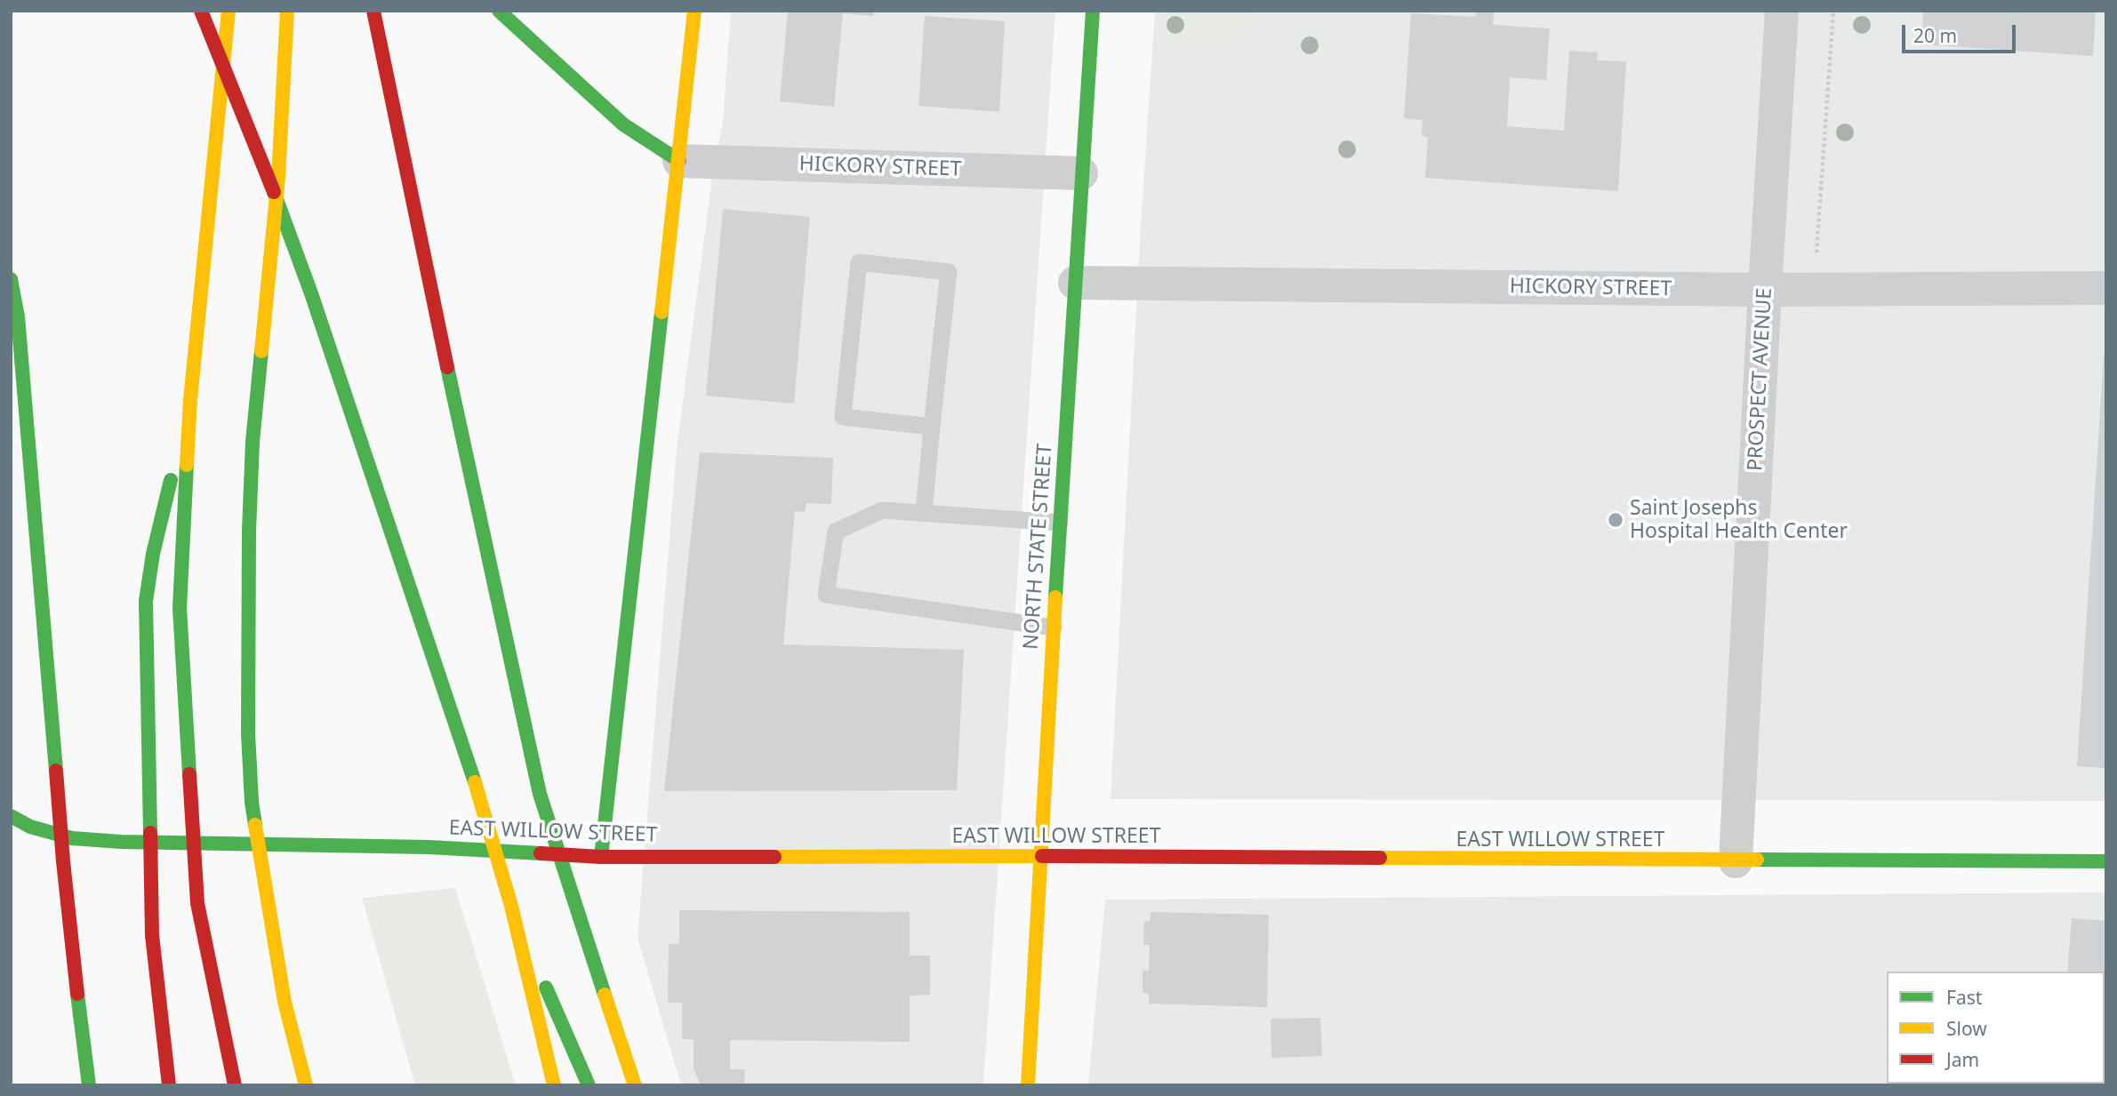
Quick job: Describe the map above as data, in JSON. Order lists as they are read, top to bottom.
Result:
{
  "streets": {
    "main road": ["NORTH STATE STREET", "EAST WILLOW STREET"],
    "street": ["HICKORY STREET", "PROSPECT AVENUE"]
  },
  "crossings": [
    ["HICKORY STREET", "PROSPECT AVENUE"],
    ["HICKORY STREET", "NORTH STATE STREET"],
    ["PROSPECT AVENUE", "EAST WILLOW STREET"],
    ["NORTH STATE STREET", "EAST WILLOW STREET"]
  ],
  "places": ["Saint Josephs Hospital Health Center"],
  "legend": ["Fast", "Slow", "Jam"],
  "scale_bar": "20 m"
}
